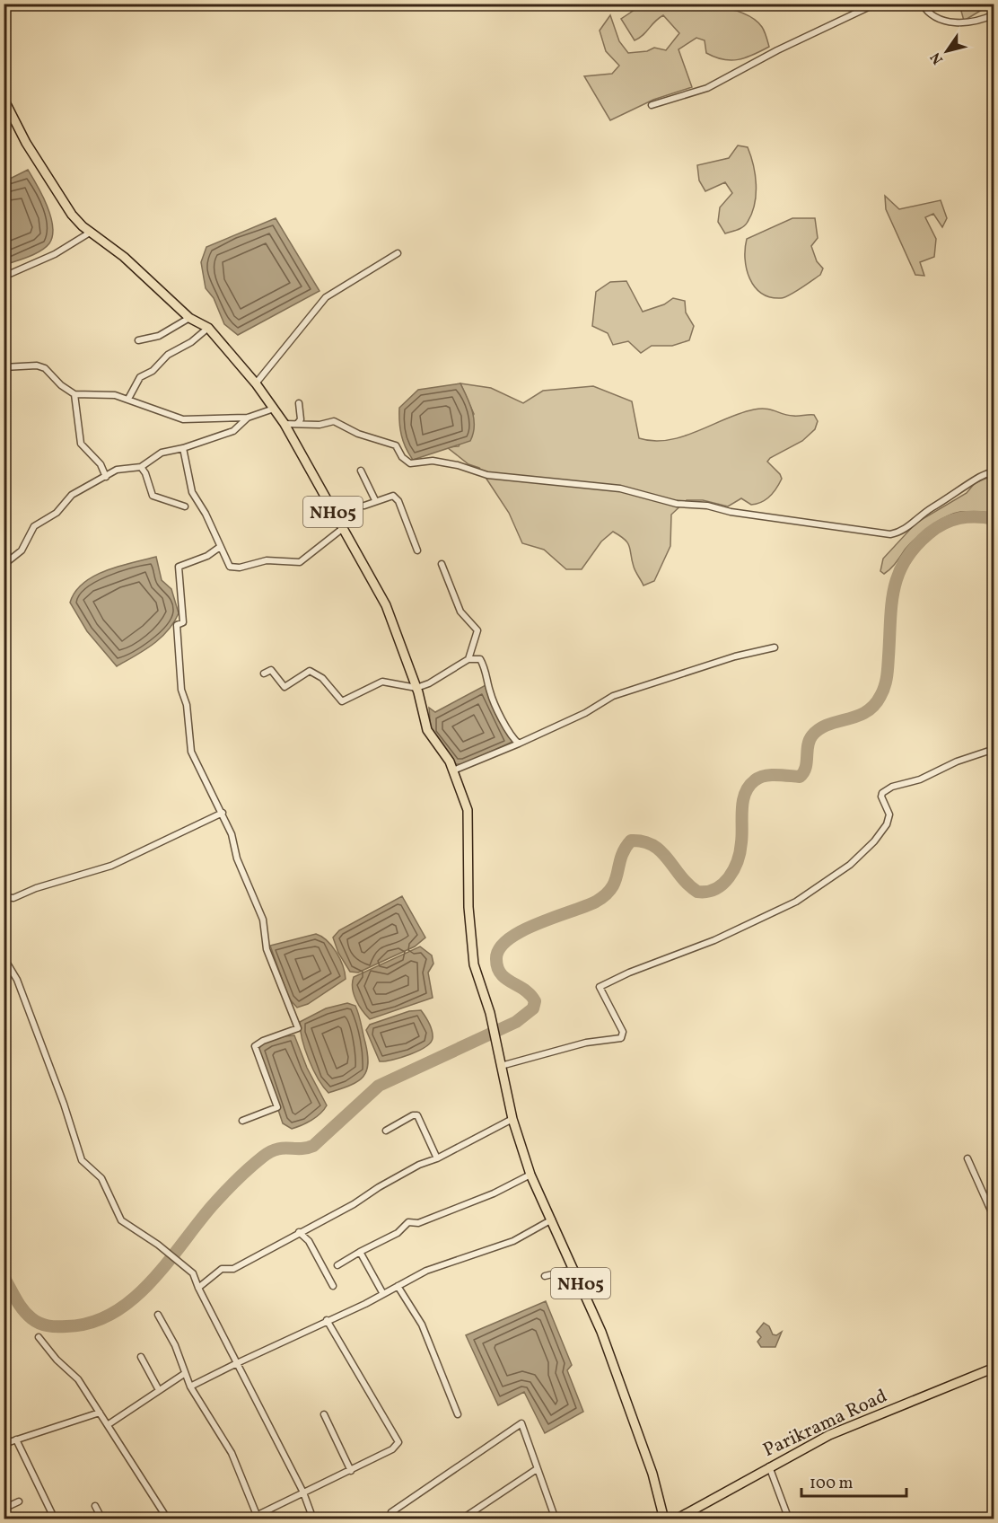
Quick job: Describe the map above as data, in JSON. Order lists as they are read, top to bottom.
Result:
{
  "streets": {
    "main road": ["NH05", "Parikrama Road"]
  },
  "scale_bar": "100 m",
  "north": "bottom left"
}
